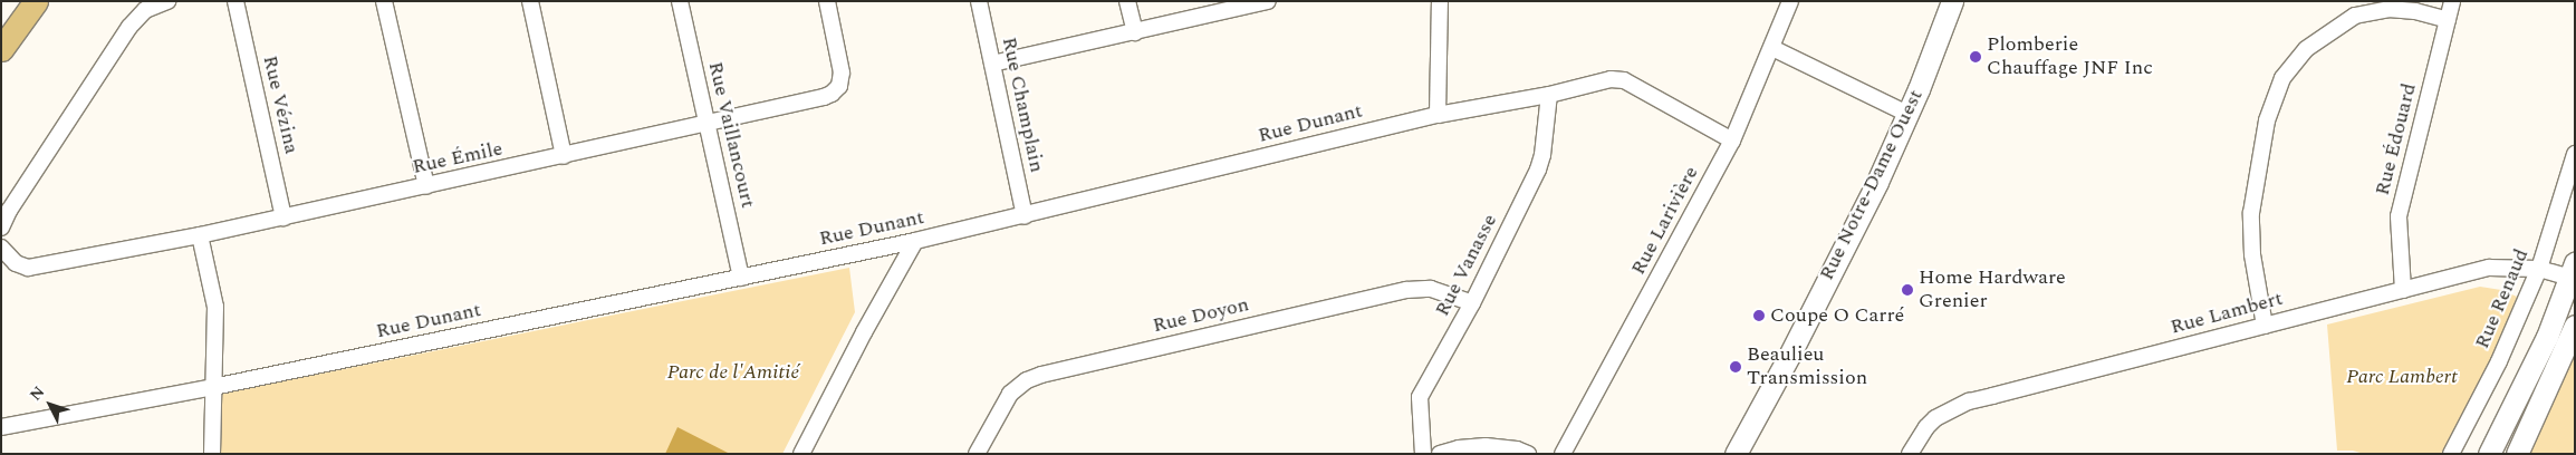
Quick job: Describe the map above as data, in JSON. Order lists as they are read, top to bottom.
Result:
{
  "streets": {
    "street": [
      "Rue Vézina",
      "Rue Champlain",
      "Rue Dunant",
      "Rue Vaillancourt",
      "Rue Édouard",
      "Rue Émile",
      "Rue Notre-Dame Ouest",
      "Rue Larivière",
      "Rue Vanasse",
      "Rue Renaud",
      "Rue Lambert",
      "Rue Doyon"
    ]
  },
  "crossings": [
    ["Rue Vézina", "Rue Émile"],
    ["Rue Champlain", "Rue Dunant"],
    ["Rue Dunant", "Rue Vaillancourt"],
    ["Rue Dunant", "Rue Larivière"],
    ["Rue Dunant", "Rue Vanasse"],
    ["Rue Vaillancourt", "Rue Émile"],
    ["Rue Édouard", "Rue Lambert"],
    ["Rue Vanasse", "Rue Doyon"],
    ["Rue Renaud", "Rue Lambert"]
  ],
  "parks": ["Parc de l'Amitié", "Parc Lambert"],
  "places": [
    "Plomberie Chauffage JNF Inc",
    "Home Hardware Grenier",
    "Coupe O Carré",
    "Beaulieu Transmission"
  ],
  "north": "top left"
}
